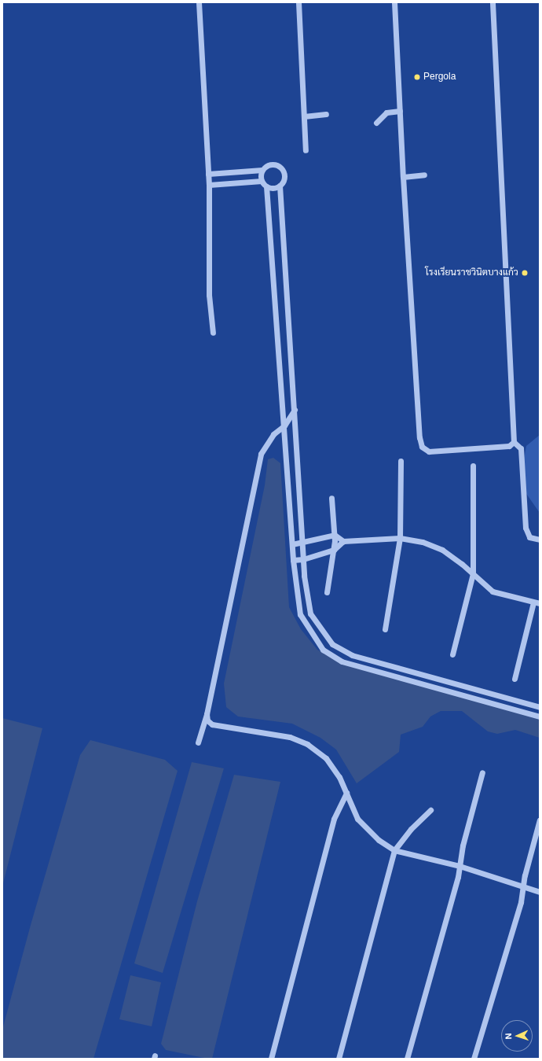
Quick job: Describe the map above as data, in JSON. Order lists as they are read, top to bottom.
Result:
{
  "places": ["Pergola", "โรงเรียนราชวินิตบางแก้ว"],
  "north": "left"
}
